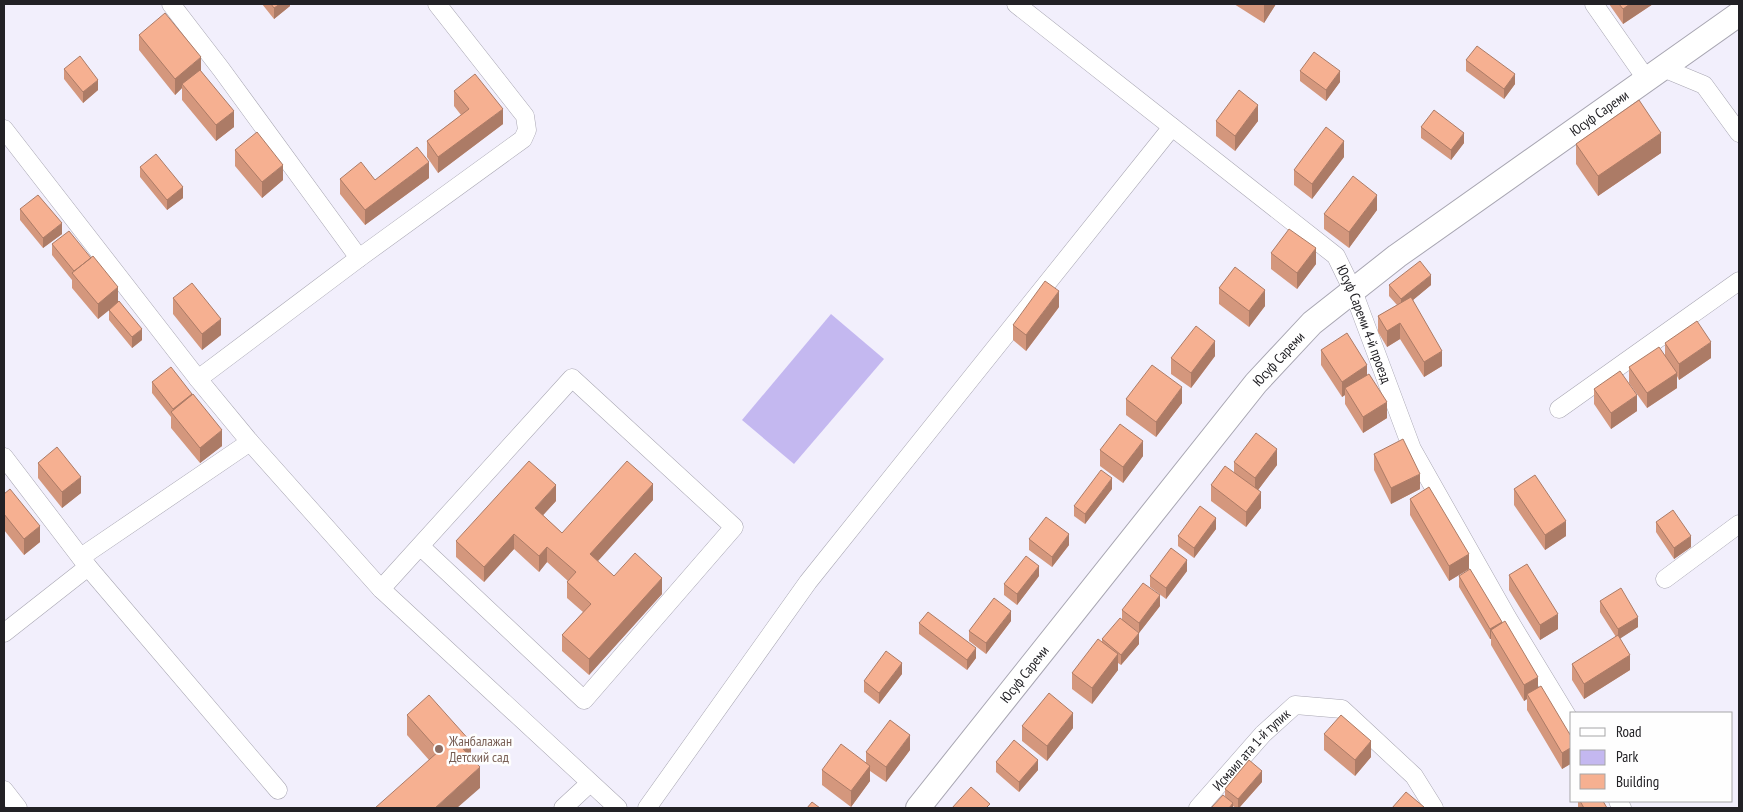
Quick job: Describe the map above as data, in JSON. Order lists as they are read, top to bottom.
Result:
{
  "streets": {
    "main road": ["Юсуф Сареми"],
    "street": ["Юсуф Сареми 4-й проезд", "Исмаил ата 1-й тупик"]
  },
  "crossings": [
    ["Юсуф Сареми", "Юсуф Сареми 4-й проезд"]
  ],
  "places": ["Жанбалажан Детский сад"],
  "legend": ["Road", "Park", "Building"]
}
